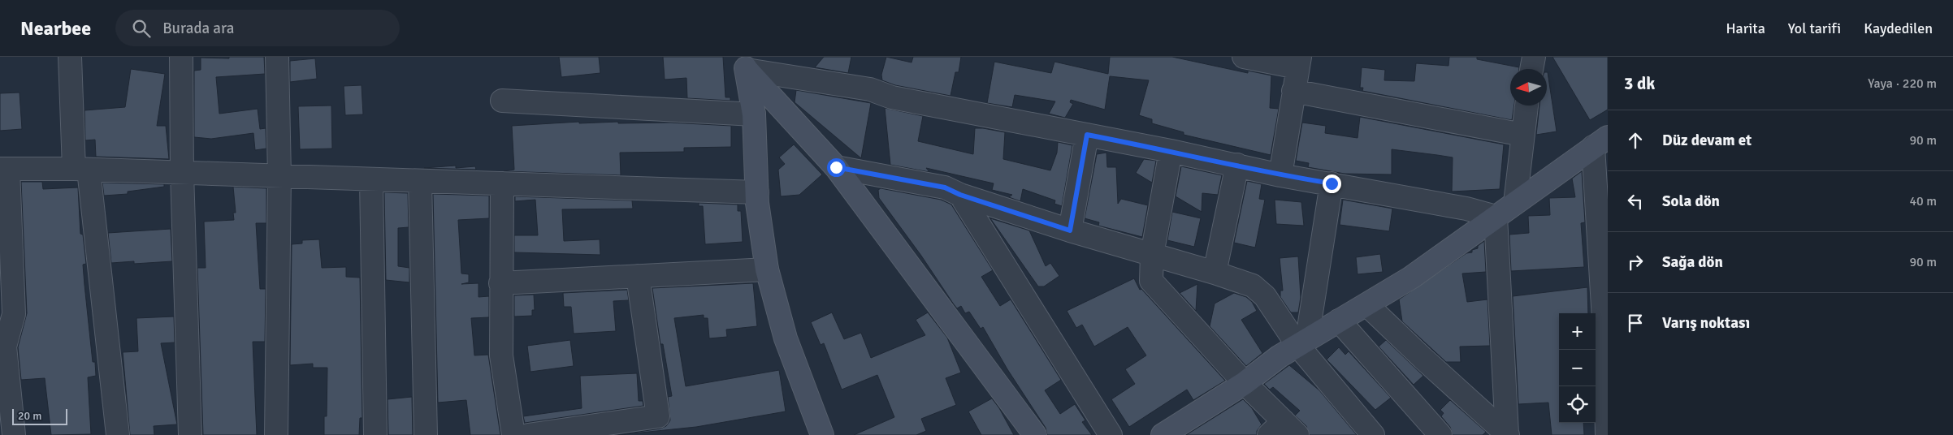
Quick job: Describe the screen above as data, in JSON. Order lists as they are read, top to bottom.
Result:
{
  "scale_bar": "20 m",
  "north": "left",
  "page": {
    "header": "Nearbee",
    "search": "Burada ara",
    "nav": ["Harita", "Yol tarifi", "Kaydedilen"],
    "heading": ["3 dk", "Yaya · 220 m"],
    "list": [
      ["Düz devam et", "90 m"],
      ["Sola dön", "40 m"],
      ["Sağa dön", "90 m"],
      "Varış noktası"
    ],
    "map_buttons": ["+", "−"],
    "scale": "20 m"
  }
}
